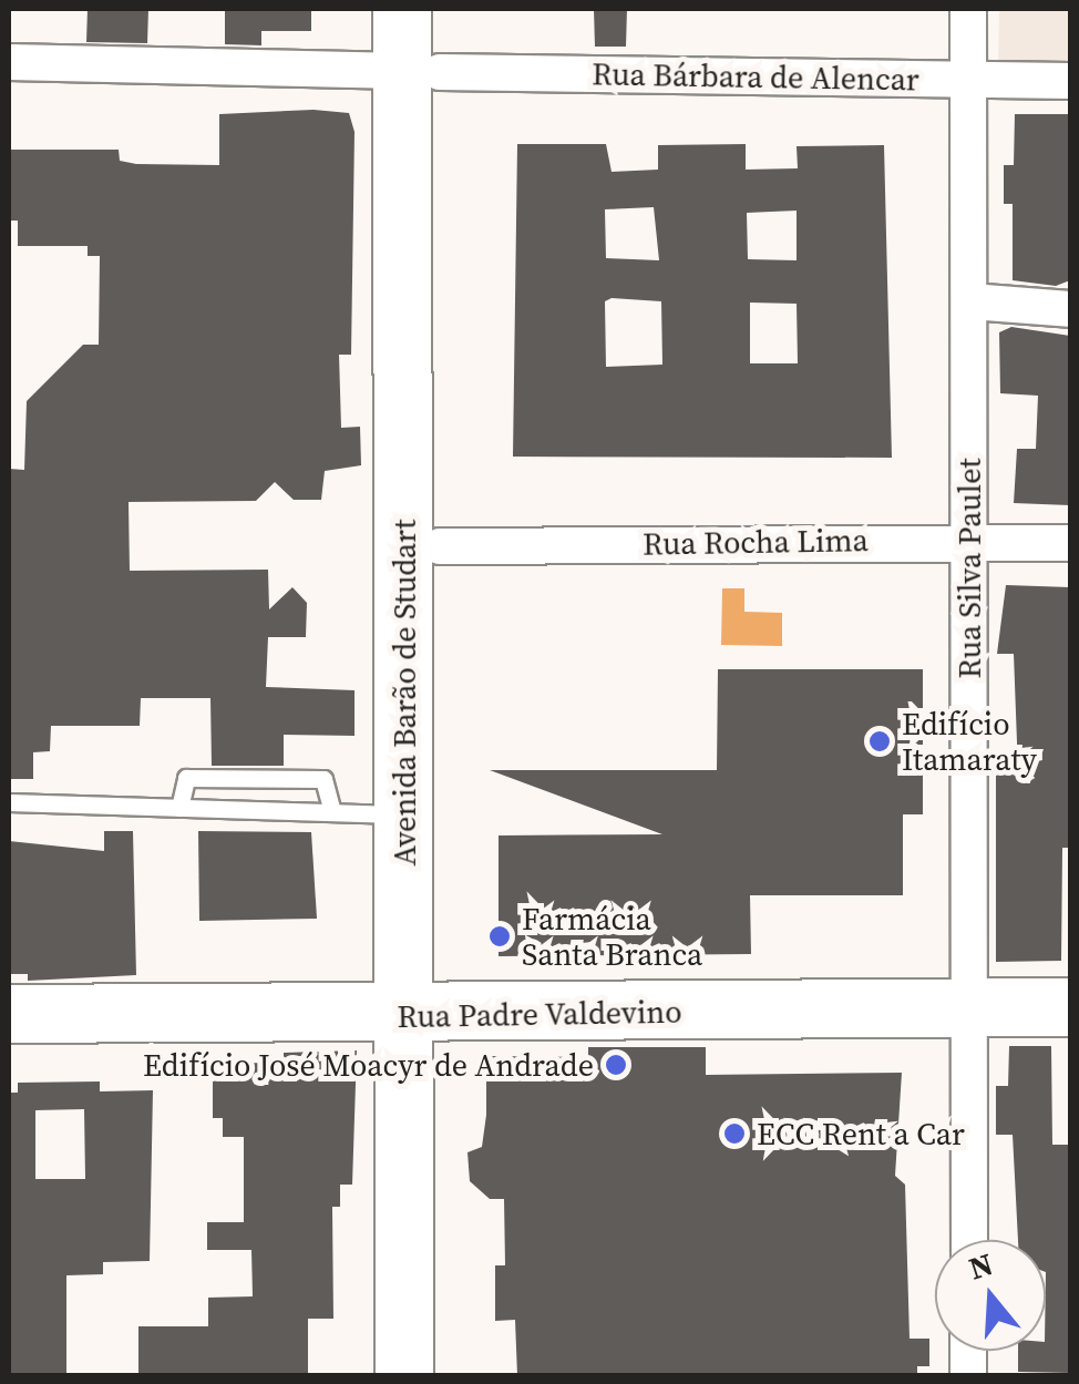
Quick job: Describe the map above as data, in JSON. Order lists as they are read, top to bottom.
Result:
{
  "streets": {
    "main road": ["Avenida Barão de Studart", "Rua Padre Valdevino"],
    "street": ["Rua Bárbara de Alencar", "Rua Rocha Lima", "Rua Silva Paulet"]
  },
  "crossings": [
    ["Rua Bárbara de Alencar", "Rua Silva Paulet"],
    ["Rua Bárbara de Alencar", "Avenida Barão de Studart"],
    ["Rua Rocha Lima", "Rua Silva Paulet"],
    ["Rua Rocha Lima", "Avenida Barão de Studart"],
    ["Rua Silva Paulet", "Rua Padre Valdevino"],
    ["Avenida Barão de Studart", "Rua Padre Valdevino"]
  ],
  "places": [
    "Edifício Itamaraty",
    "Farmácia Santa Branca",
    "Edifício José Moacyr de Andrade",
    "ECC Rent a Car"
  ],
  "north": "top"
}
